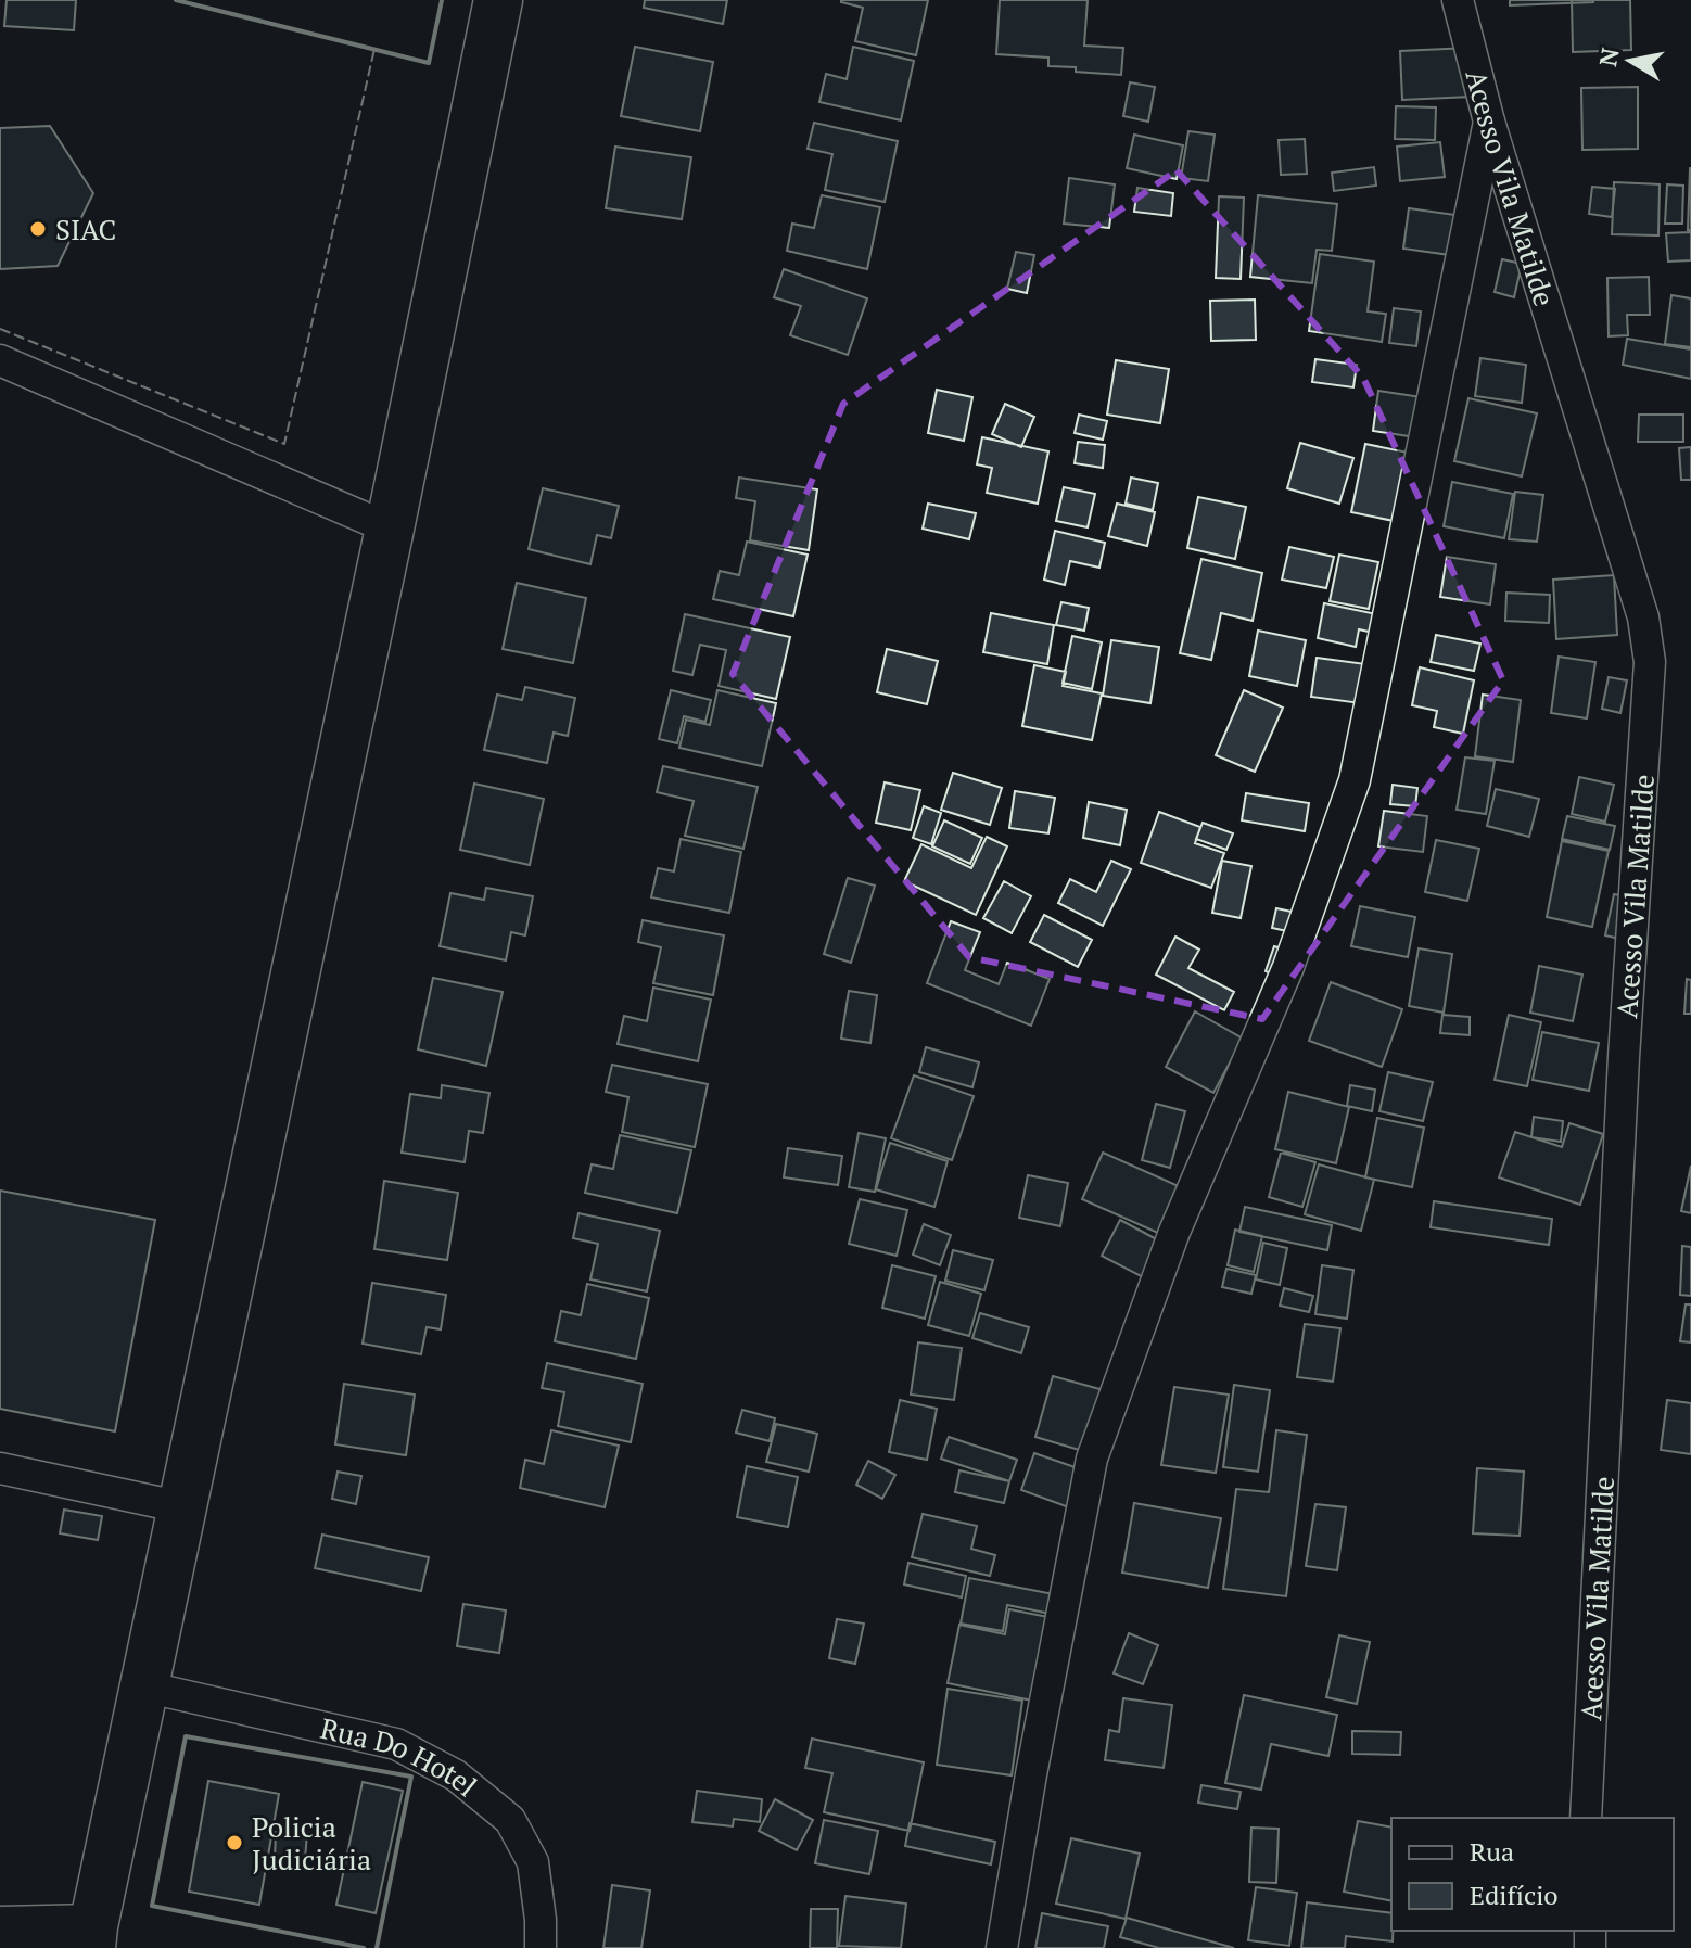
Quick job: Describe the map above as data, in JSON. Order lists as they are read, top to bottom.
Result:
{
  "streets": {
    "street": ["Acesso Vila Matilde", "Rua Do Hotel"]
  },
  "places": ["SIAC", "Policia Judiciária"],
  "legend": ["Rua", "Edifício"],
  "north": "left"
}
